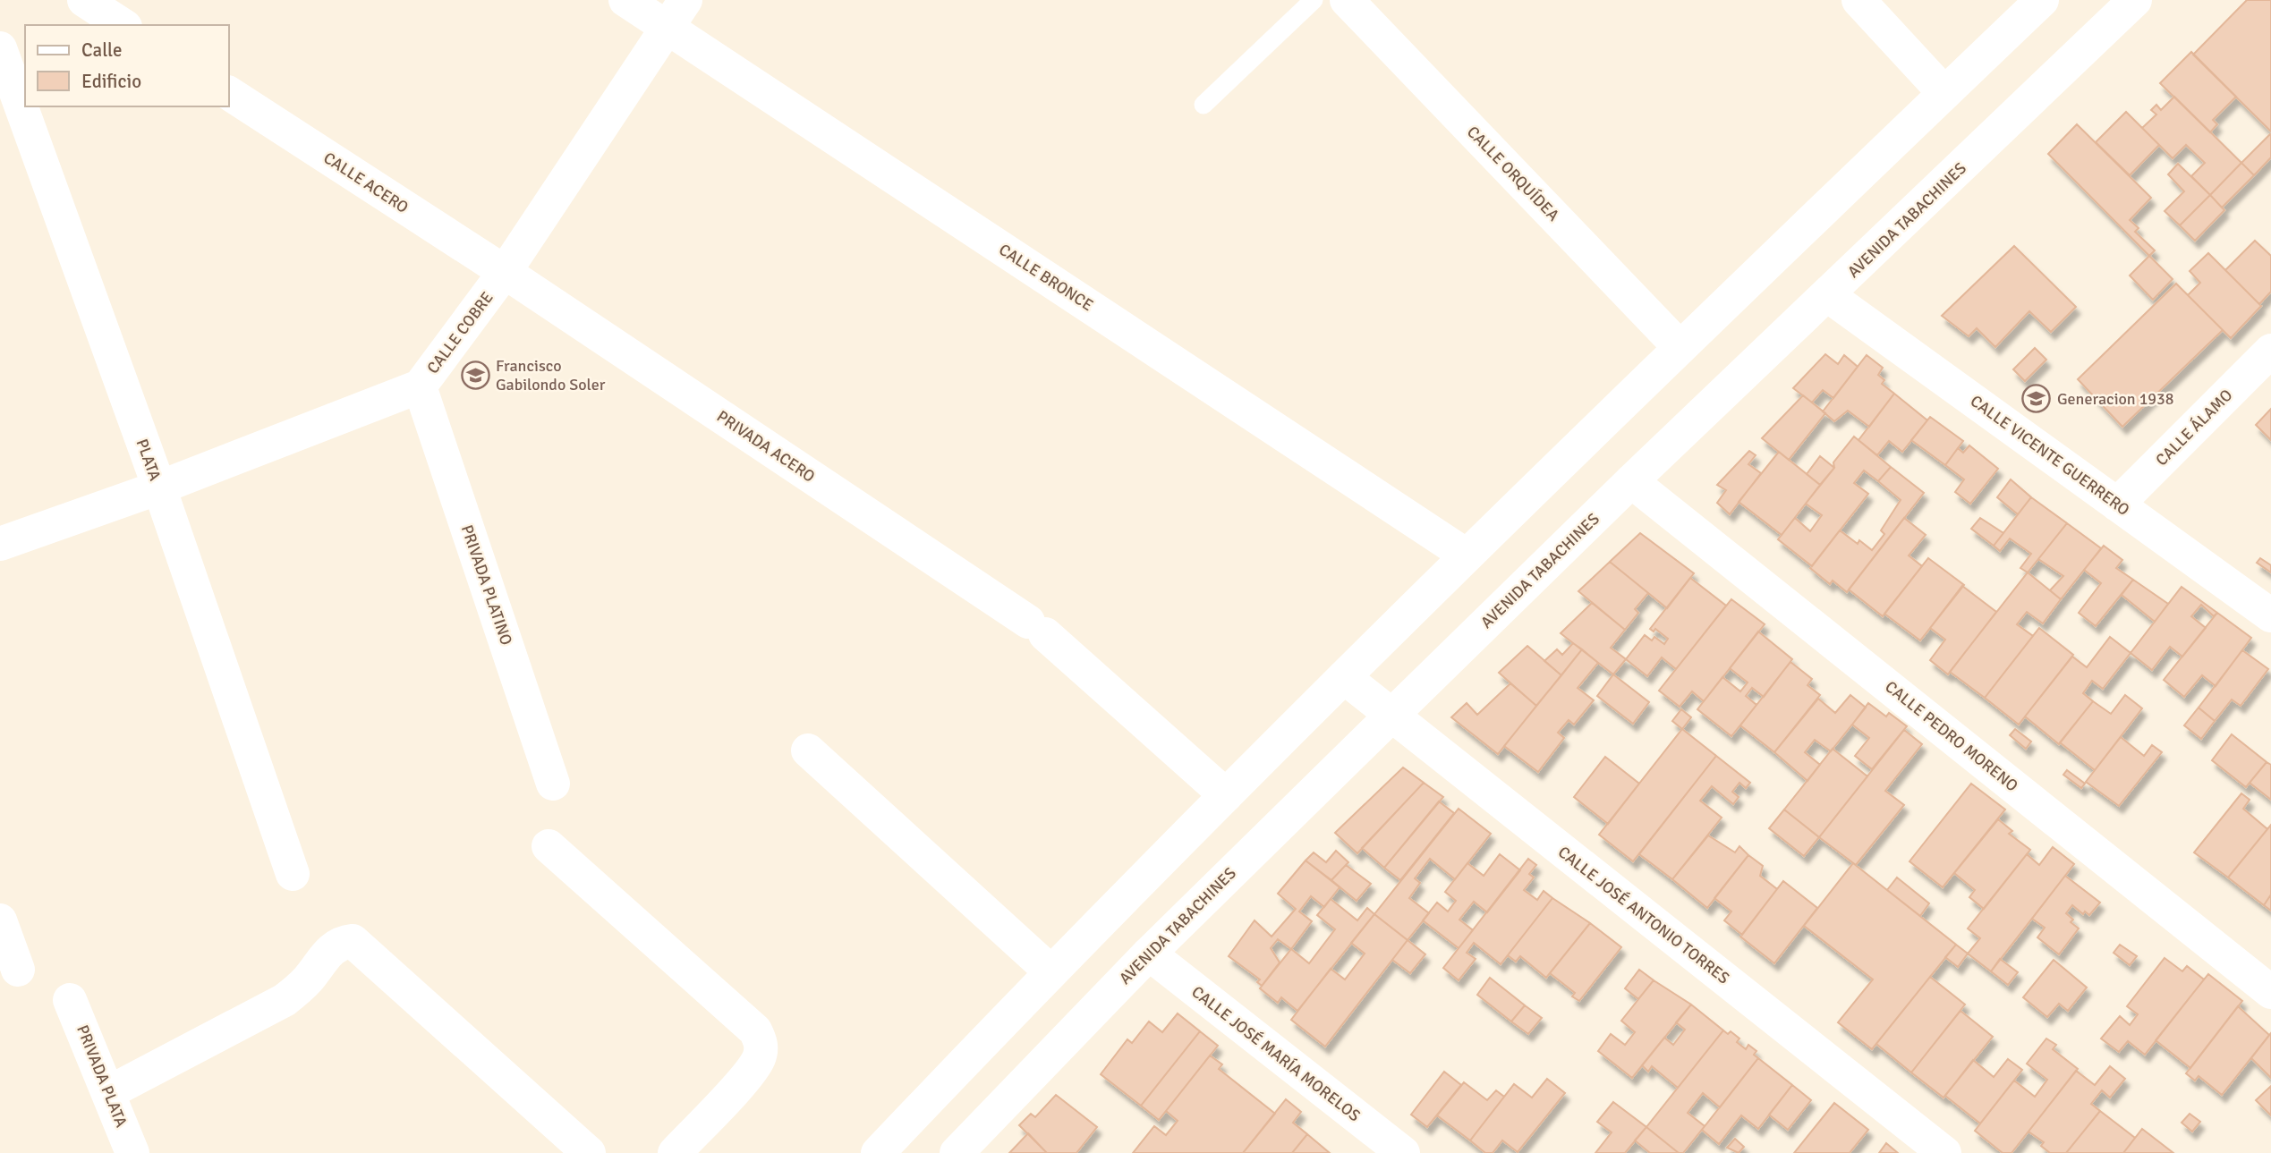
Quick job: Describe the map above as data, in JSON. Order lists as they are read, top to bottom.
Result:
{
  "streets": {
    "street": [
      "CALLE ORQUÍDEA",
      "CALLE ACERO",
      "AVENIDA TABACHINES",
      "CALLE BRONCE",
      "CALLE COBRE",
      "CALLE ÁLAMO",
      "PRIVADA ACERO",
      "CALLE VICENTE GUERRERO",
      "PLATA",
      "PRIVADA PLATINO",
      "CALLE PEDRO MORENO",
      "CALLE JOSÉ ANTONIO TORRES",
      "CALLE JOSÉ MARÍA MORELOS",
      "PRIVADA PLATA"
    ]
  },
  "crossings": [
    ["CALLE ACERO", "CALLE COBRE"],
    ["CALLE ACERO", "PRIVADA ACERO"],
    ["AVENIDA TABACHINES", "CALLE VICENTE GUERRERO"],
    ["AVENIDA TABACHINES", "CALLE PEDRO MORENO"],
    ["AVENIDA TABACHINES", "CALLE JOSÉ ANTONIO TORRES"],
    ["AVENIDA TABACHINES", "CALLE JOSÉ MARÍA MORELOS"],
    ["CALLE BRONCE", "CALLE COBRE"],
    ["CALLE COBRE", "PRIVADA ACERO"],
    ["CALLE COBRE", "PLATA"],
    ["CALLE COBRE", "PRIVADA PLATINO"],
    ["CALLE ÁLAMO", "CALLE VICENTE GUERRERO"]
  ],
  "places": {
    "school or university": ["Francisco Gabilondo Soler", "Generacion 1938"]
  },
  "legend": ["Calle", "Edificio"]
}
